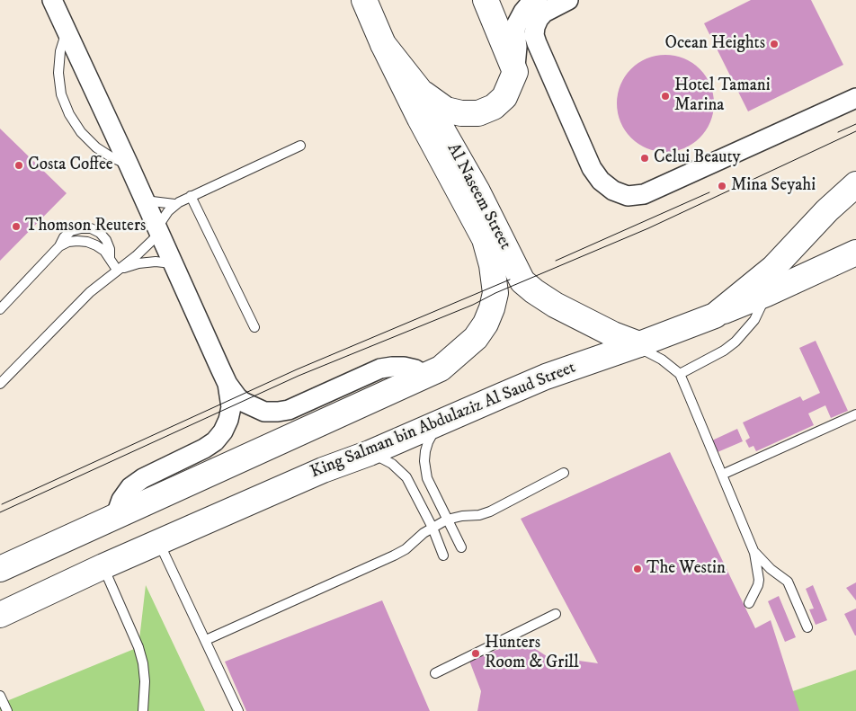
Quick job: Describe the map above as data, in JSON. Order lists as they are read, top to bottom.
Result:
{
  "streets": {
    "main road": ["Al Naseem Street", "King Salman bin Abdulaziz Al Saud Street"]
  },
  "crossings": [
    ["Al Naseem Street", "King Salman bin Abdulaziz Al Saud Street"]
  ],
  "places": [
    "Ocean Heights",
    "Hotel Tamani Marina",
    "Celui Beauty",
    "Costa Coffee",
    "Mina Seyahi",
    "Thomson Reuters",
    "The Westin",
    "Hunters Room & Grill"
  ]
}
